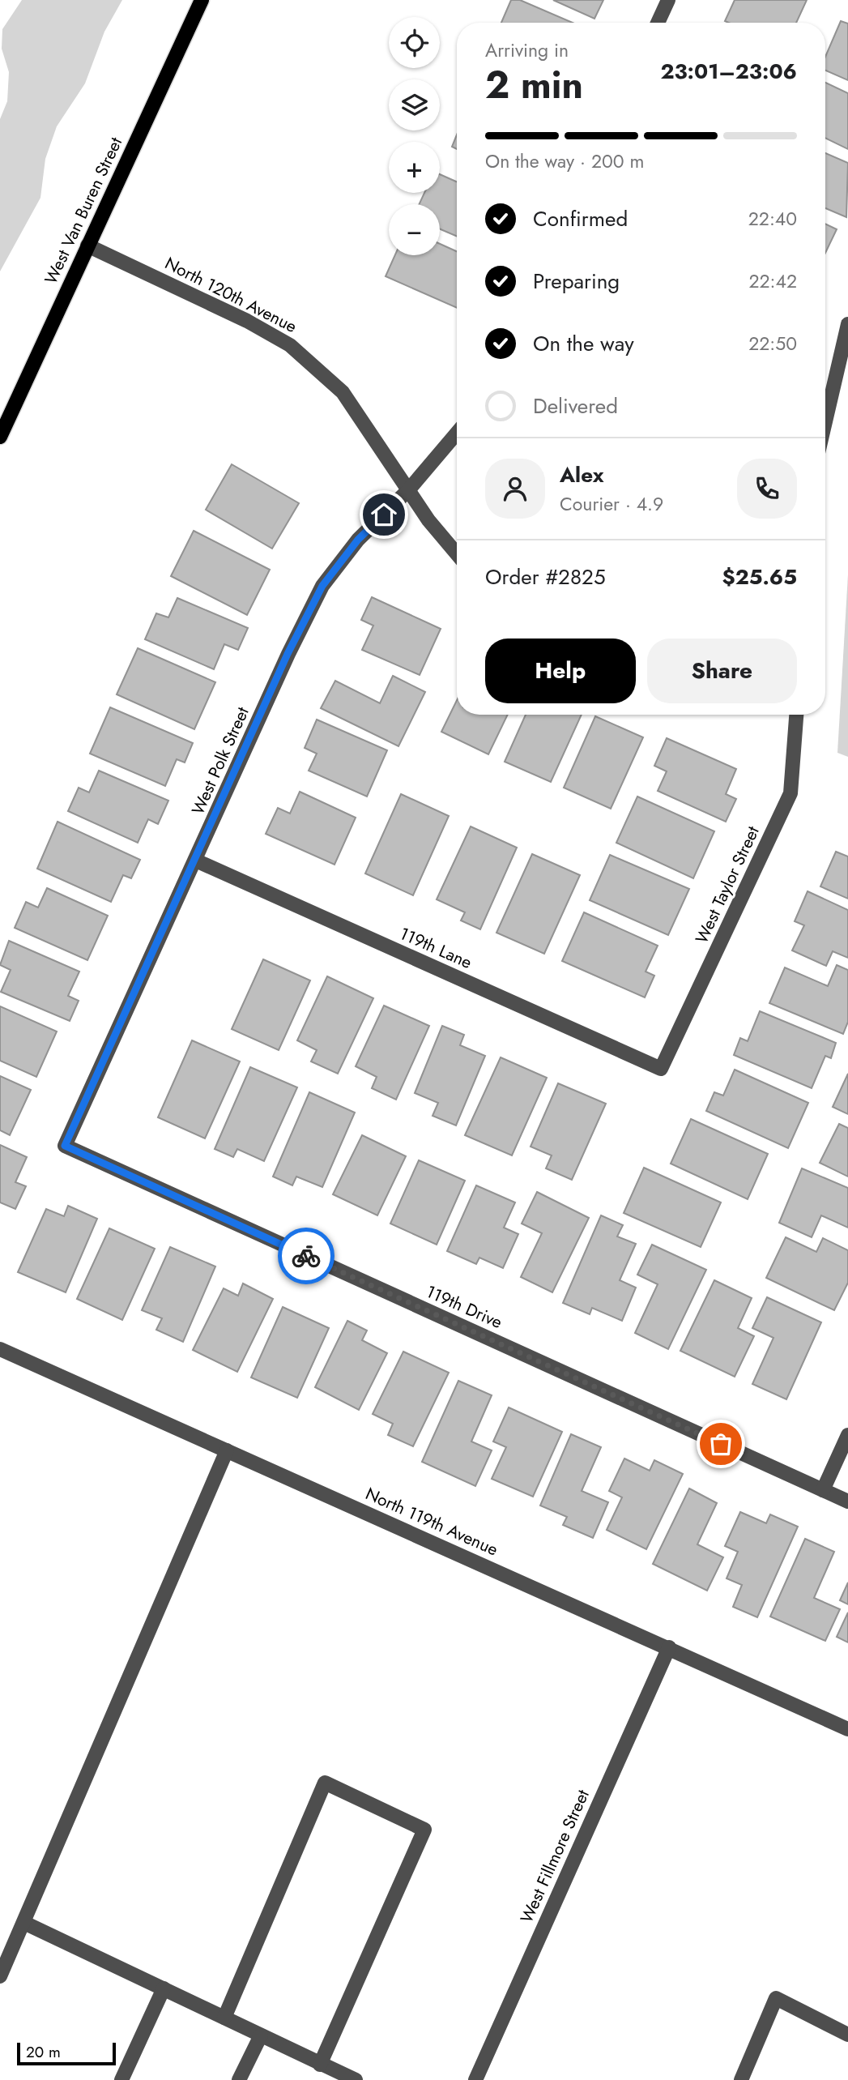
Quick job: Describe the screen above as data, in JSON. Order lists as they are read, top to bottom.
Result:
{
  "streets": {
    "main road": ["West Van Buren Street"],
    "street": [
      "North 120th Avenue",
      "West Polk Street",
      "West Taylor Street",
      "119th Lane",
      "119th Drive",
      "North 119th Avenue",
      "West Fillmore Street"
    ]
  },
  "crossings": [
    ["West Van Buren Street", "North 120th Avenue"],
    ["North 120th Avenue", "West Polk Street"],
    ["West Polk Street", "119th Lane"],
    ["West Polk Street", "119th Drive"],
    ["West Taylor Street", "119th Lane"],
    ["North 119th Avenue", "West Fillmore Street"]
  ],
  "scale_bar": "20 m",
  "page": {
    "map_buttons": ["+", "−"],
    "heading": ["2 min", "Arriving in", "23:01–23:06"],
    "panel": [
      "Alex",
      "Courier · 4.9",
      "Order #2825",
      "$25.65"
    ],
    "bar": "On the way · 200 m",
    "list": [
      ["Confirmed", "22:40"],
      ["Preparing", "22:42"],
      ["On the way", "22:50"],
      "Delivered"
    ],
    "buttons": ["Help", "Share"],
    "scale": "20 m"
  }
}
